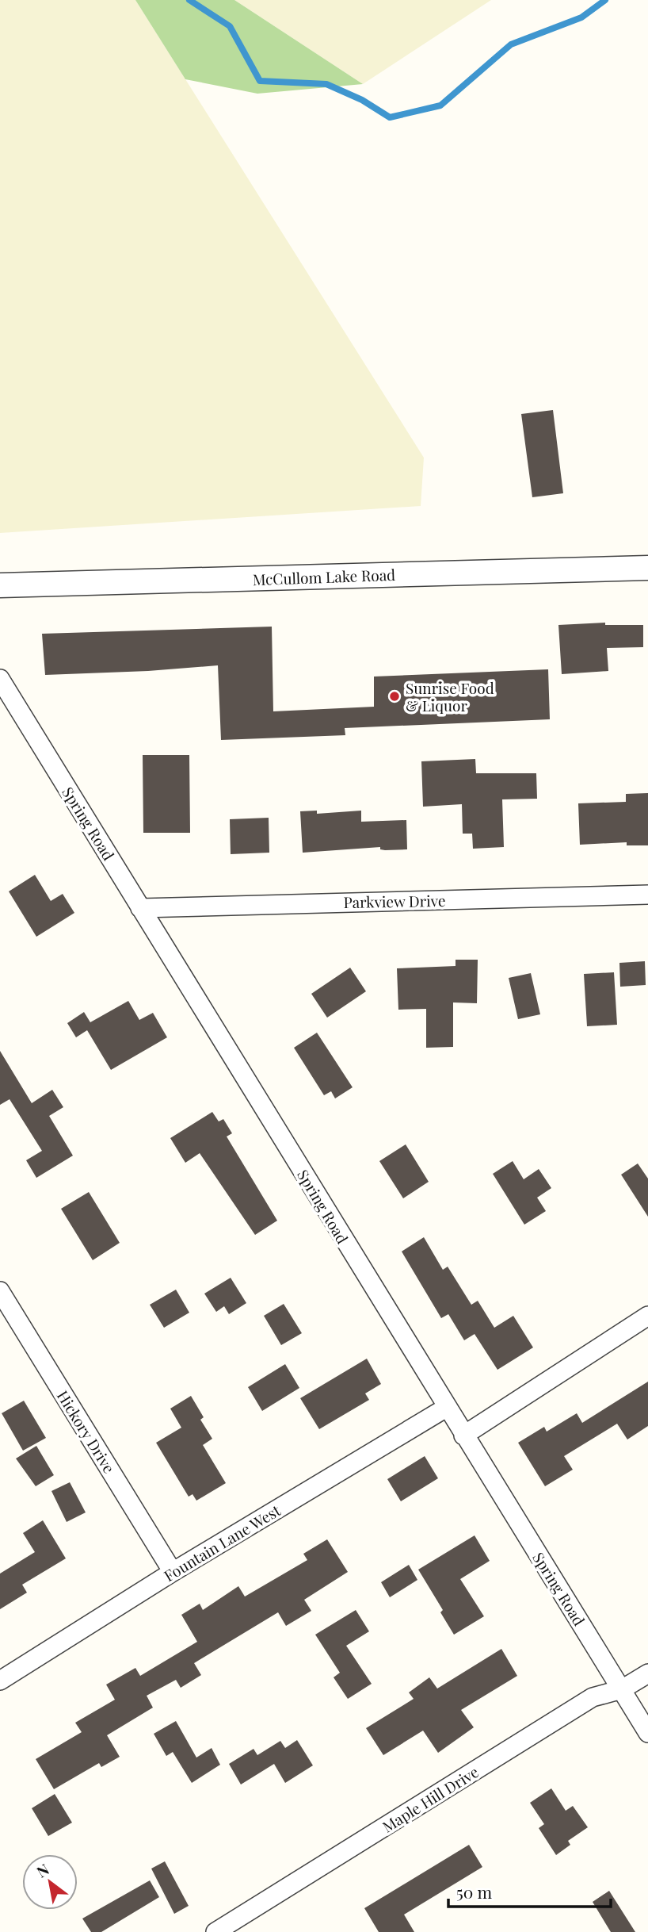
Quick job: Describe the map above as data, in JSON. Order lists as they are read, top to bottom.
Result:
{
  "streets": {
    "street": [
      "McCullom Lake Road",
      "Spring Road",
      "Parkview Drive",
      "Hickory Drive",
      "Fountain Lane West",
      "Maple Hill Drive"
    ]
  },
  "crossings": [
    ["Spring Road", "Parkview Drive"],
    ["Spring Road", "Fountain Lane West"],
    ["Spring Road", "Maple Hill Drive"],
    ["Hickory Drive", "Fountain Lane West"]
  ],
  "places": ["Sunrise Food & Liquor"],
  "scale_bar": "50 m",
  "north": "top left"
}
